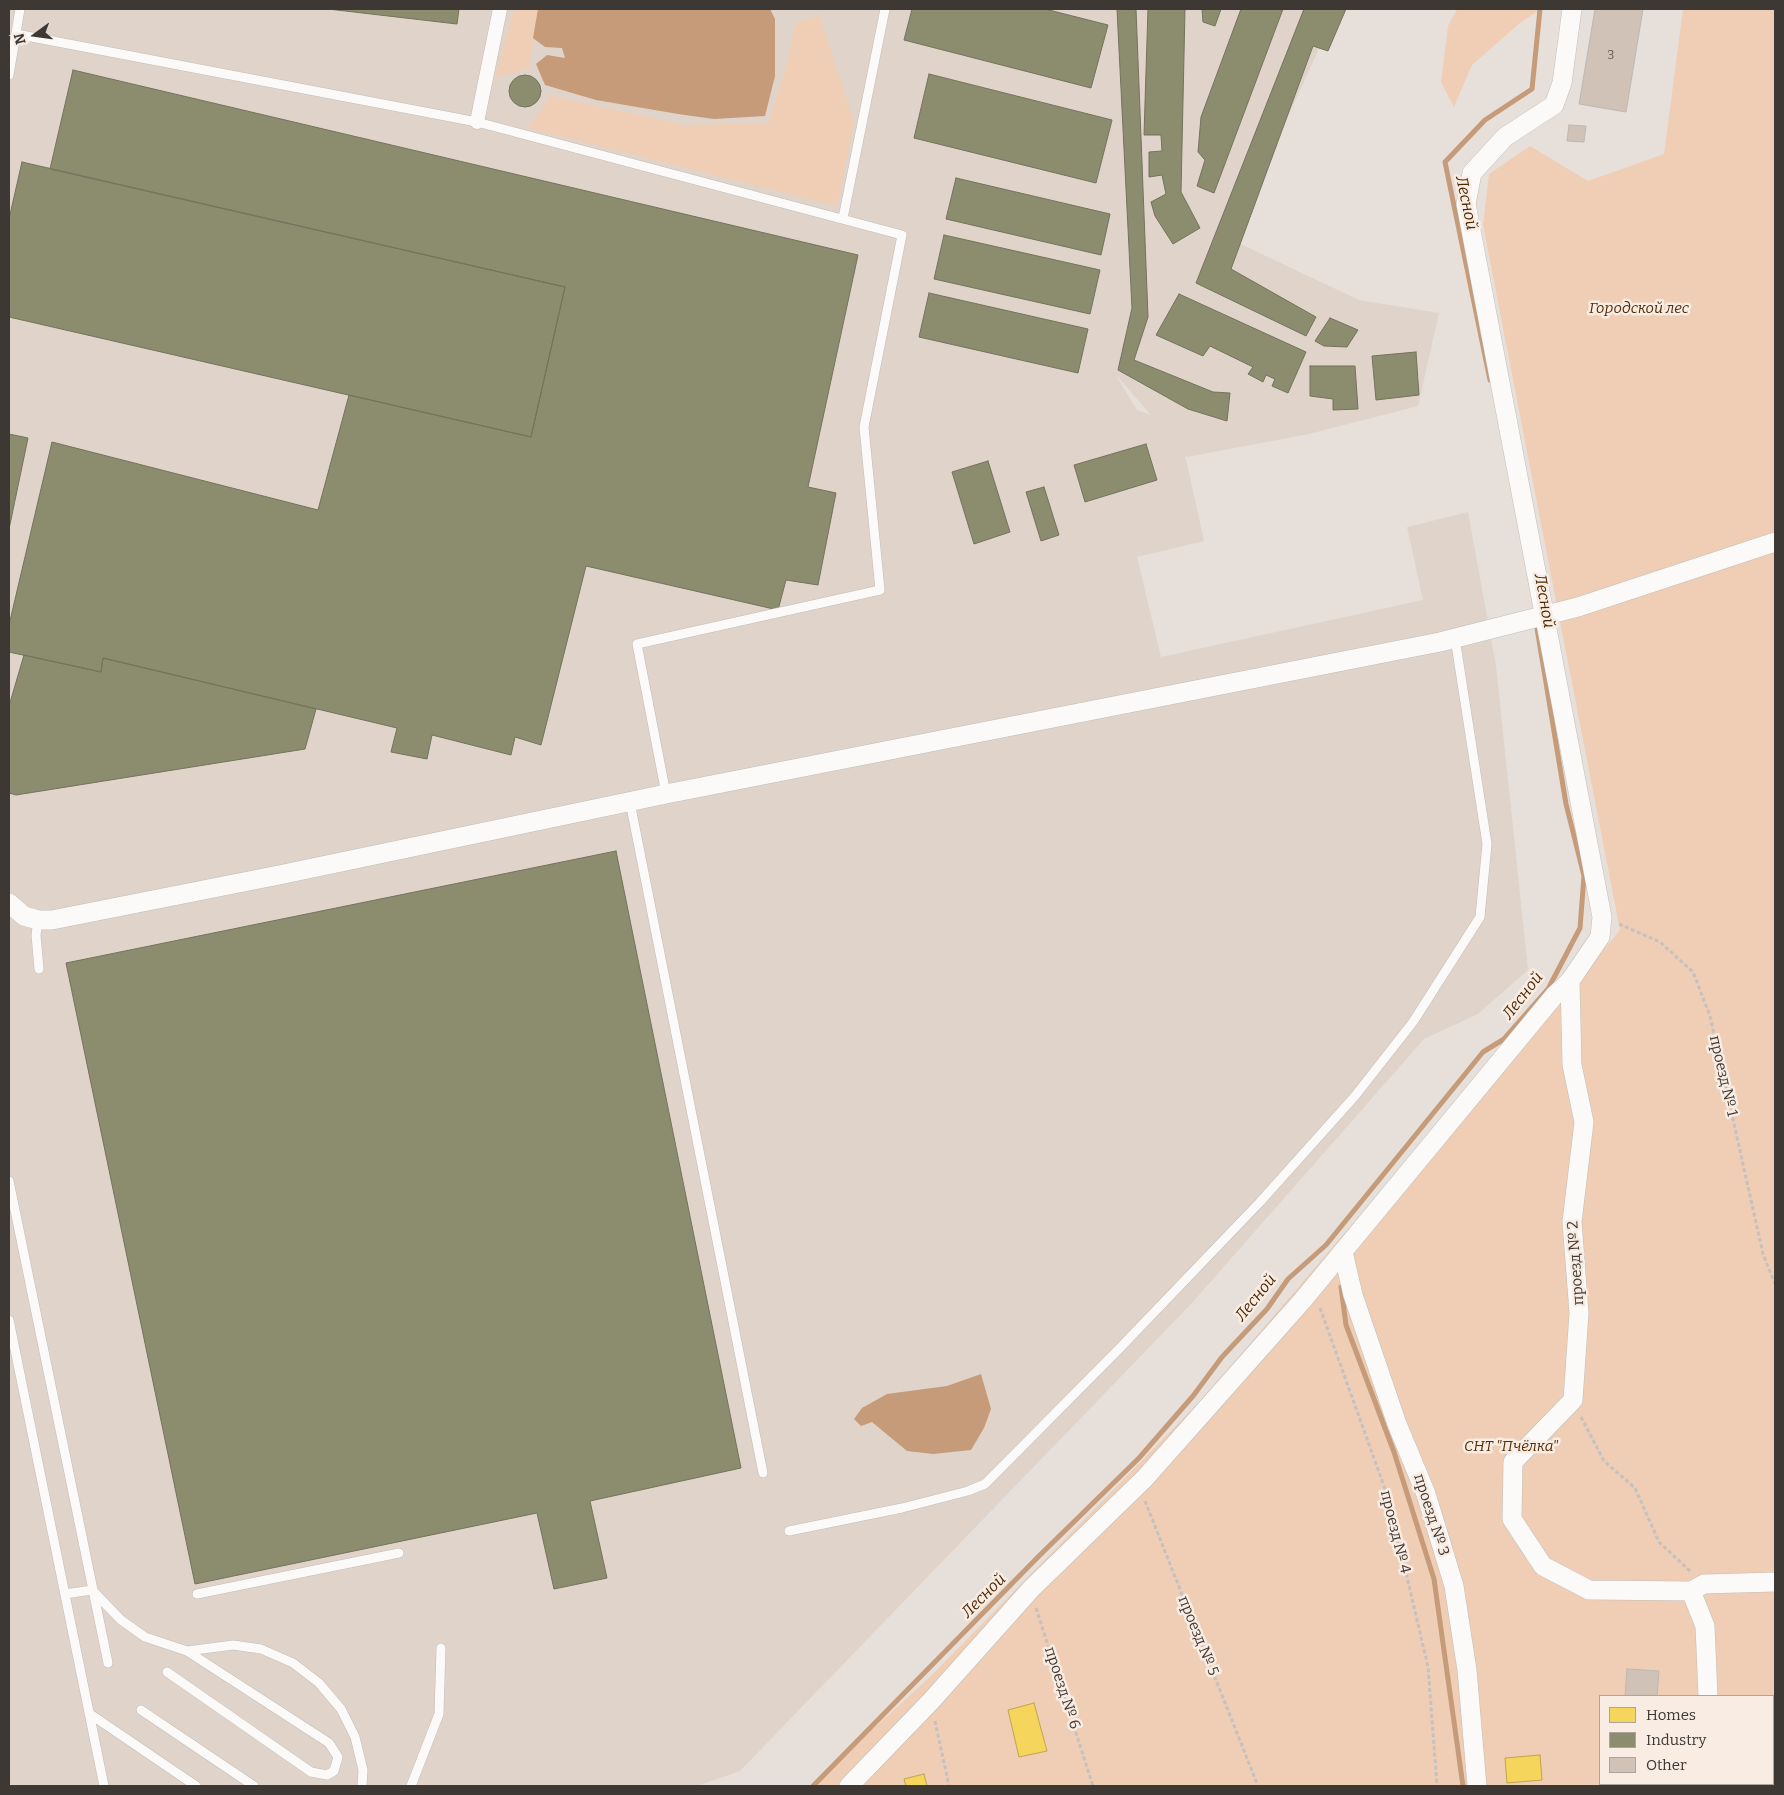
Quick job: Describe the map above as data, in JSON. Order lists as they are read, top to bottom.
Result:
{
  "streets": {
    "street": ["проезд № 2", "проезд № 3"],
    "path": [
      "проезд № 1",
      "проезд № 4",
      "проезд № 5",
      "проезд № 6"
    ]
  },
  "water": ["Лесной"],
  "parks": ["Городской лес", "СНТ \"Пчёлка\""],
  "house_numbers": ["3"],
  "legend": ["Homes", "Industry", "Other"],
  "north": "left"
}
